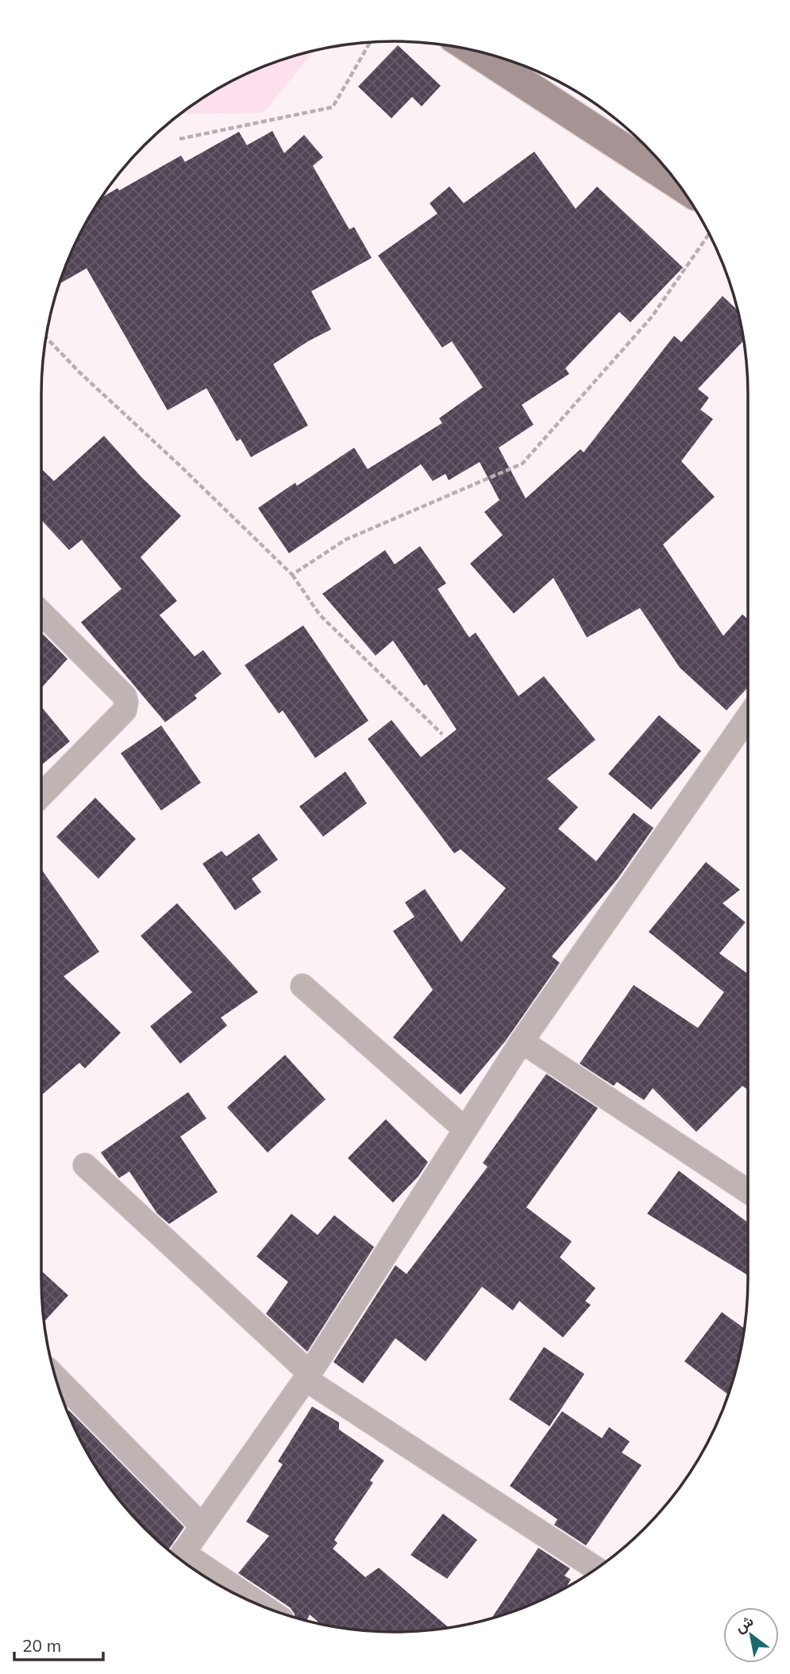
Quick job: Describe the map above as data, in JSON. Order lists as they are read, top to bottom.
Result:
{
  "scale_bar": "20 m",
  "north": "top left"
}
